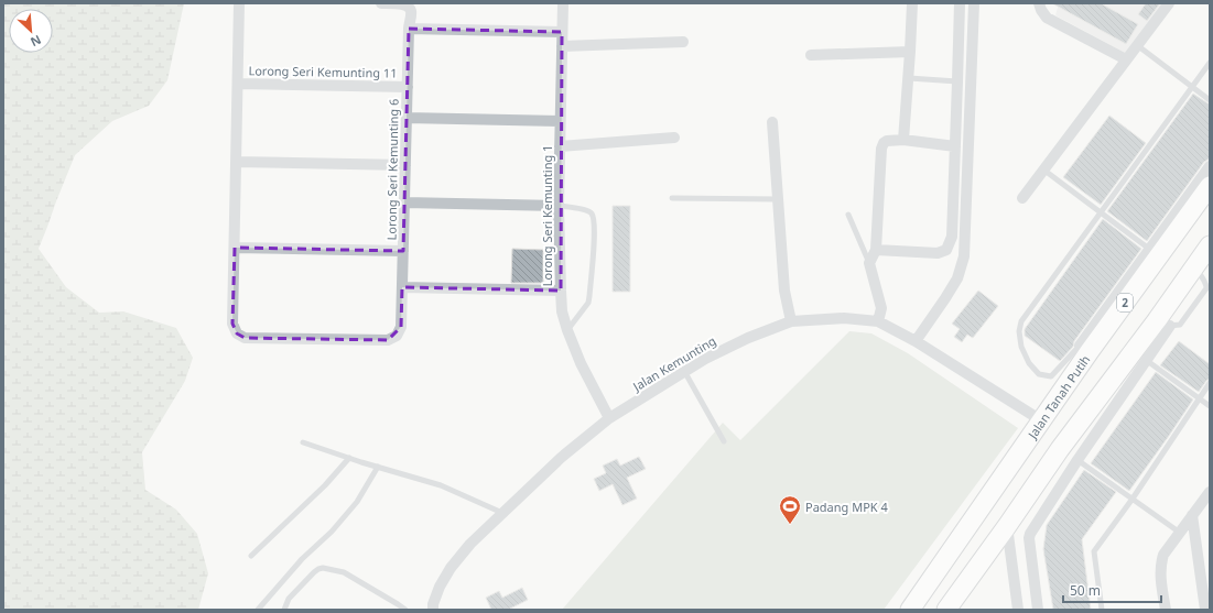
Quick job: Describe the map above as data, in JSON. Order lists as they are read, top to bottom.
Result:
{
  "streets": {
    "highway": ["2", "Jalan Tanah Putih"],
    "street": [
      "Lorong Seri Kemunting 11",
      "Lorong Seri Kemunting 6",
      "Lorong Seri Kemunting 1",
      "Jalan Kemunting"
    ]
  },
  "crossings": [
    ["Lorong Seri Kemunting 11", "Lorong Seri Kemunting 6"],
    ["Lorong Seri Kemunting 1", "Jalan Kemunting"],
    ["Jalan Kemunting", "Jalan Tanah Putih"]
  ],
  "places": {
    "sports": ["Padang MPK 4"]
  },
  "scale_bar": "50 m",
  "north": "bottom right"
}
